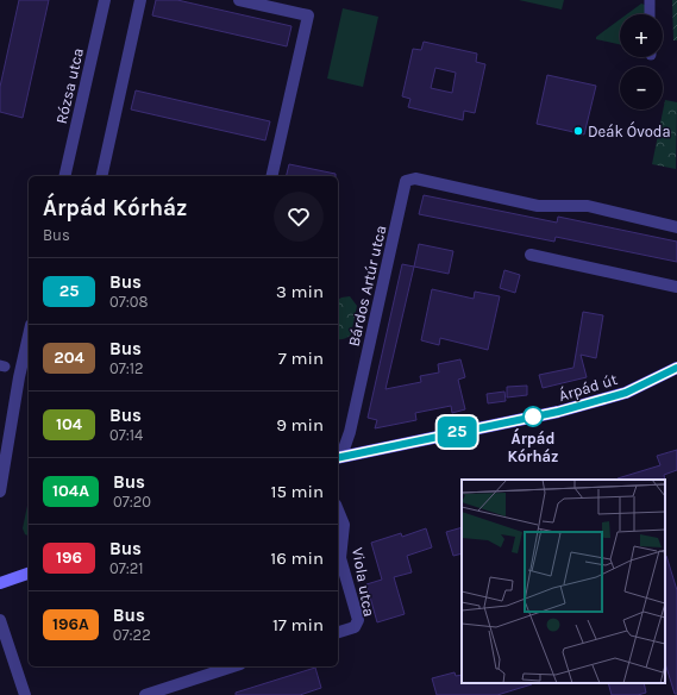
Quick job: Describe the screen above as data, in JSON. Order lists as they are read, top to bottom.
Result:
{
  "streets": {
    "main road": ["Árpád út"],
    "street": ["Rózsa utca", "Bárdos Artúr utca", "Viola utca"]
  },
  "crossings": [
    ["Bárdos Artúr utca", "Árpád út"]
  ],
  "places": ["Deák Óvoda", "Árpád Kórház"],
  "lines": ["bus line 25"],
  "page": {
    "on_map": "25",
    "map_buttons": ["+", "−"],
    "heading": ["Árpád Kórház", "Bus"],
    "list": [
      {
        "mark": "25",
        "name": "Bus",
        "note": "07:08",
        "value": "3 min"
      },
      {
        "mark": "204",
        "name": "Bus",
        "note": "07:12",
        "value": "7 min"
      },
      {
        "mark": "104",
        "name": "Bus",
        "note": "07:14",
        "value": "9 min"
      },
      {
        "mark": "104A",
        "name": "Bus",
        "note": "07:20",
        "value": "15 min"
      },
      {
        "mark": "196",
        "name": "Bus",
        "note": "07:21",
        "value": "16 min"
      },
      {
        "mark": "196A",
        "name": "Bus",
        "note": "07:22",
        "value": "17 min"
      }
    ]
  }
}
